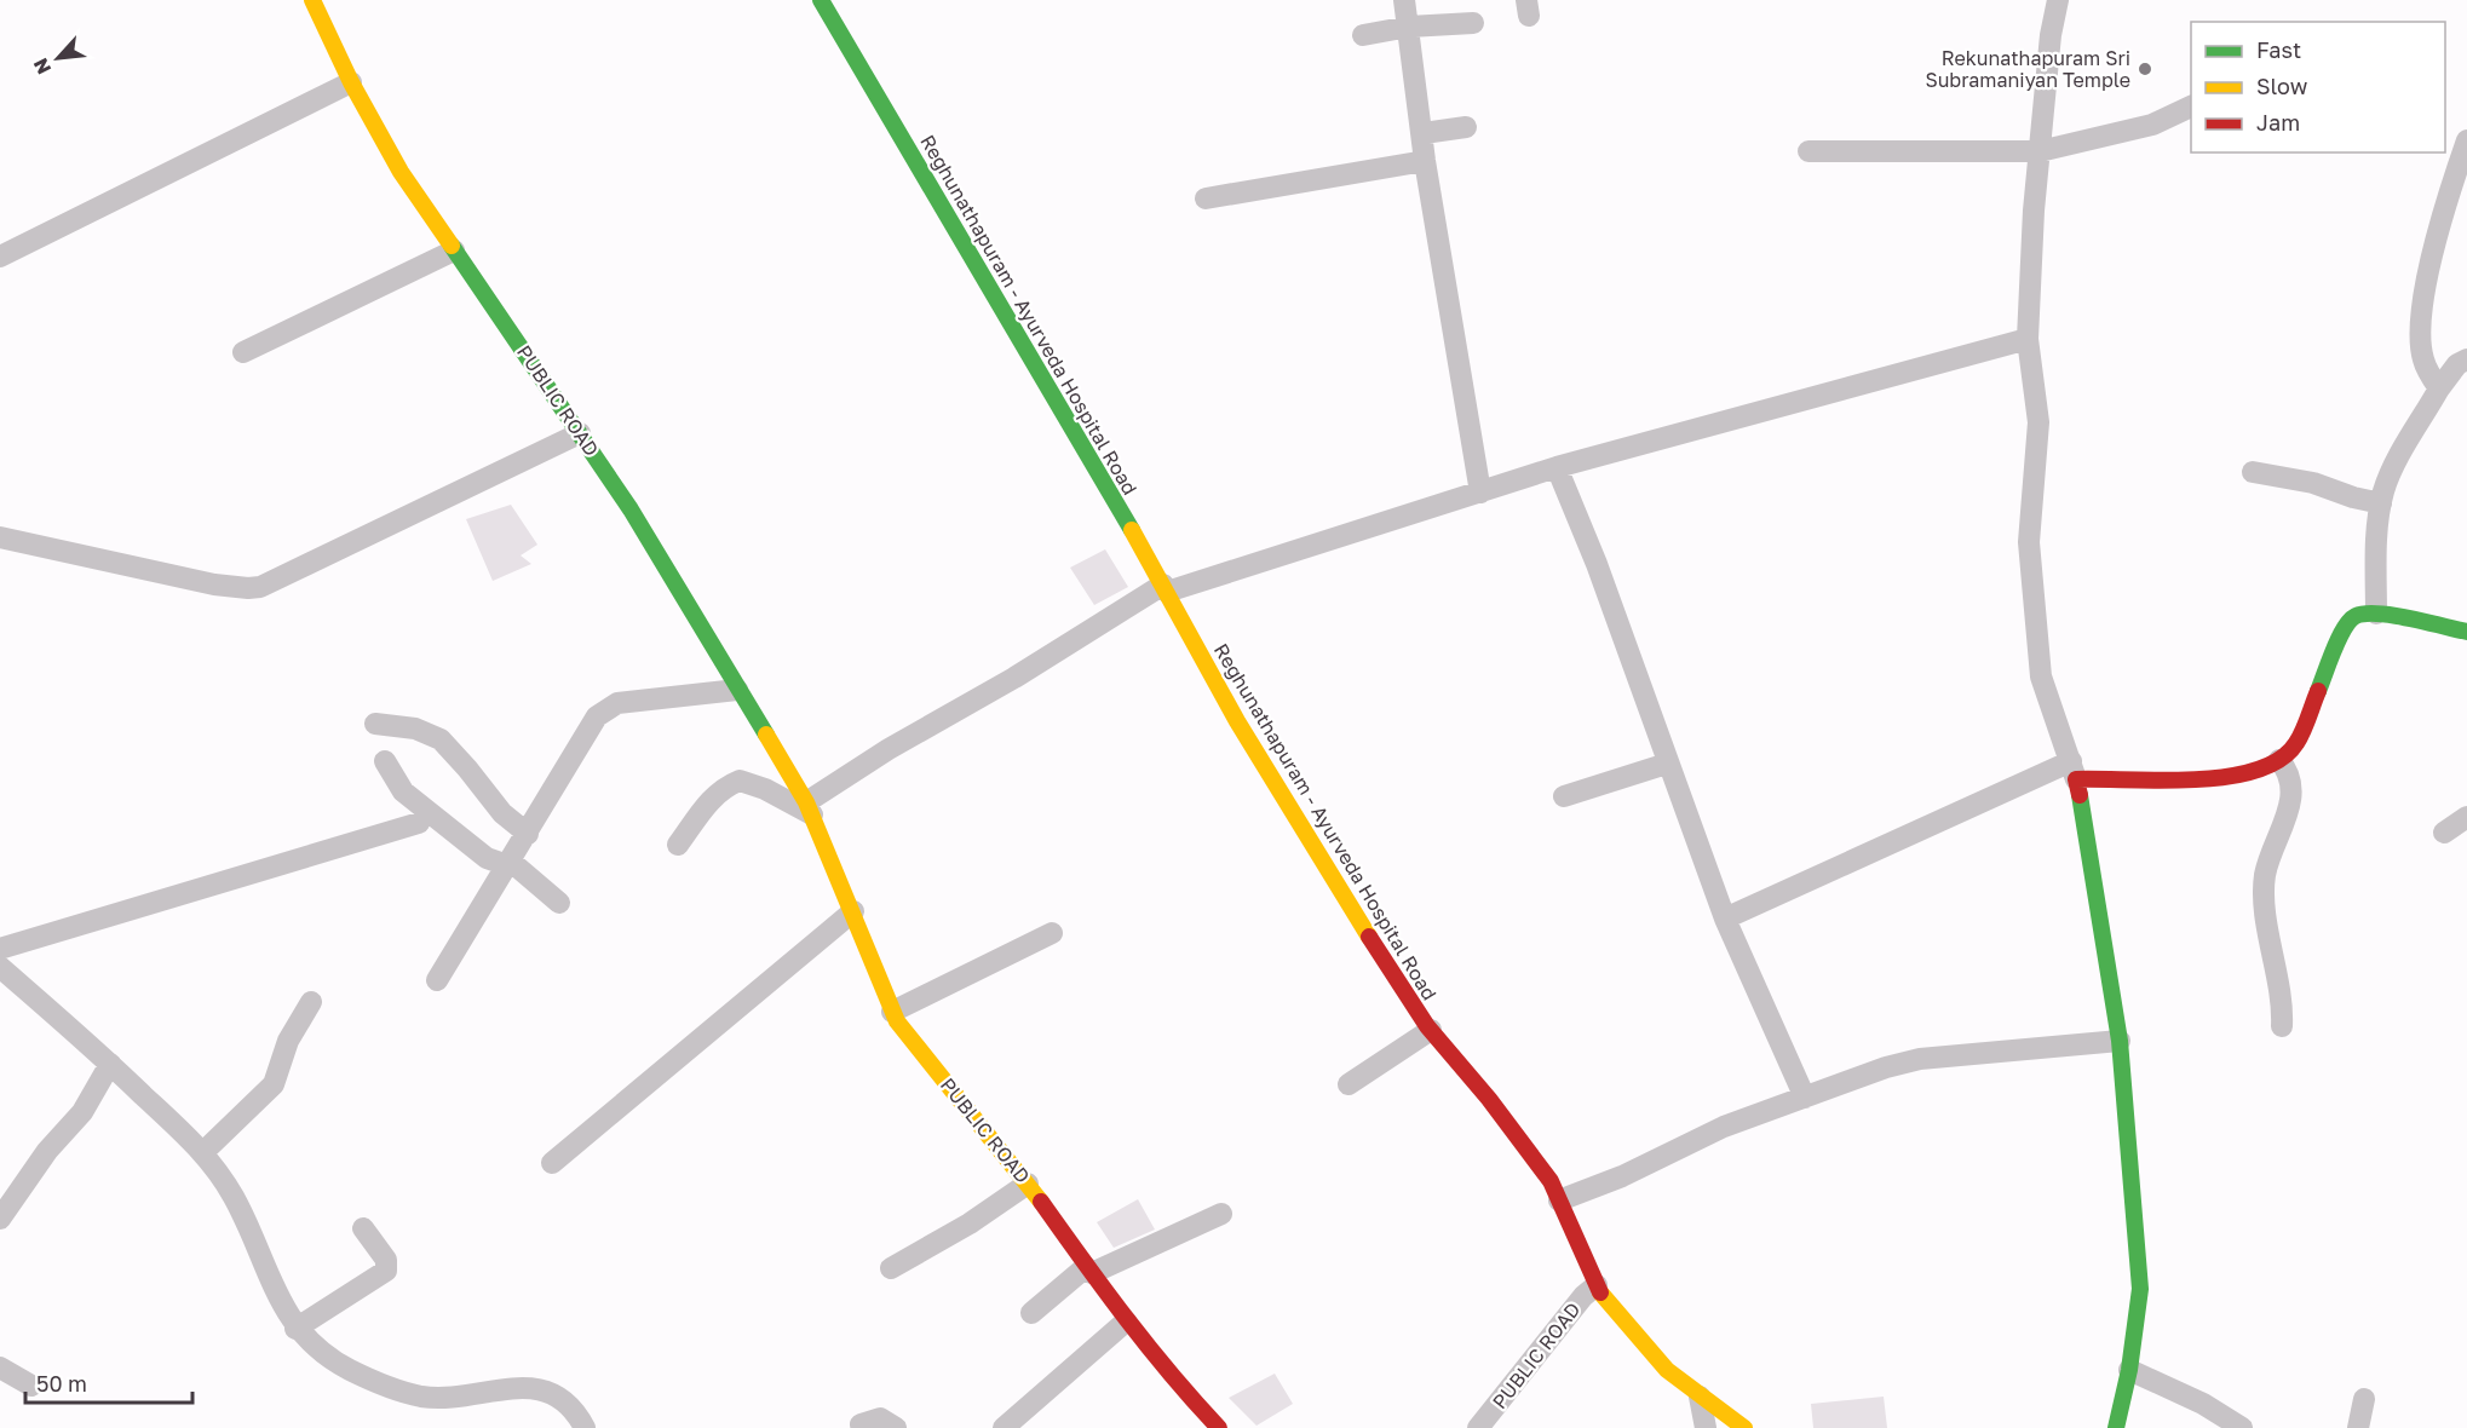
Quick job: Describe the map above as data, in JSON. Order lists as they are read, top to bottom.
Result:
{
  "streets": {
    "main road": ["Reghunathapuram - Ayurveda Hospital Road", "PUBLIC ROAD"]
  },
  "crossings": [
    ["Reghunathapuram - Ayurveda Hospital Road", "PUBLIC ROAD"]
  ],
  "places": ["Rekunathapuram Sri Subramaniyan Temple"],
  "legend": ["Fast", "Slow", "Jam"],
  "scale_bar": "50 m",
  "north": "bottom left"
}
